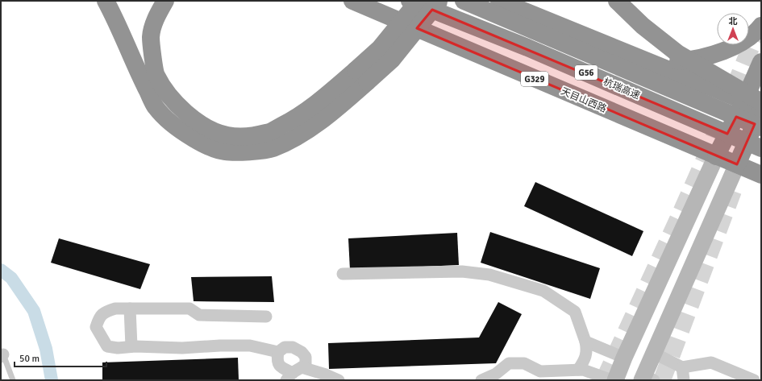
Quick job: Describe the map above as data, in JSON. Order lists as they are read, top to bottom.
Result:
{
  "streets": {
    "highway": [
      "G56",
      "G329",
      "杭瑞高速",
      "天目山西路"
    ]
  },
  "scale_bar": "50 m",
  "north": "top"
}
